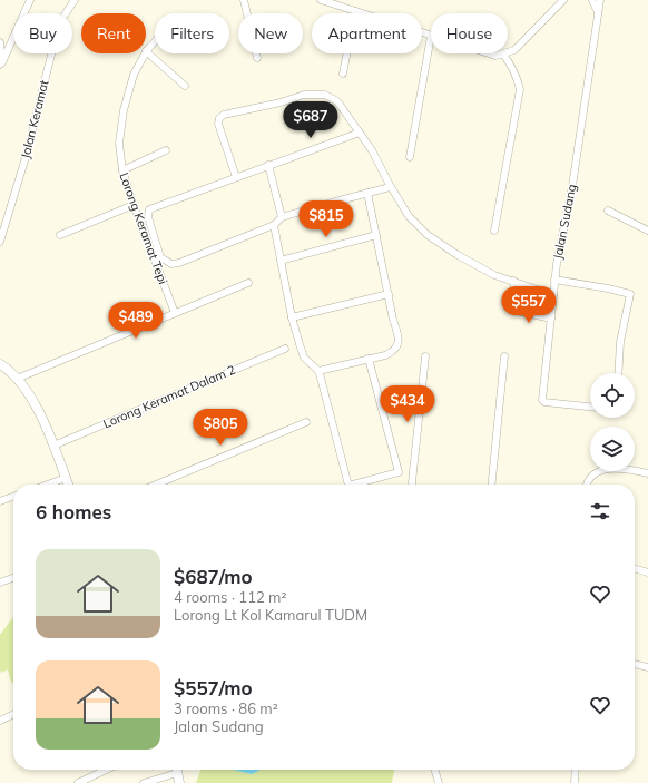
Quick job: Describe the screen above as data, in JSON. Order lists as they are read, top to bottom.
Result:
{
  "streets": {
    "street": [
      "Jalan Keramat",
      "Jalan Sudang",
      "Lorong Keramat Tepi",
      "Lorong Keramat Dalam 2"
    ]
  },
  "page": {
    "chip": [
      "Buy",
      "Rent",
      "Filters",
      "New",
      "Apartment",
      "House"
    ],
    "price": [
      "$687",
      "$815",
      "$557",
      "$489",
      "$434",
      "$805"
    ],
    "heading": "6 homes",
    "list": [
      {
        "name": "$687/mo",
        "note": "4 rooms · 112 m² · Lorong Lt Kol Kamarul TUDM"
      },
      {
        "name": "$557/mo",
        "note": "3 rooms · 86 m² · Jalan Sudang"
      }
    ]
  }
}
